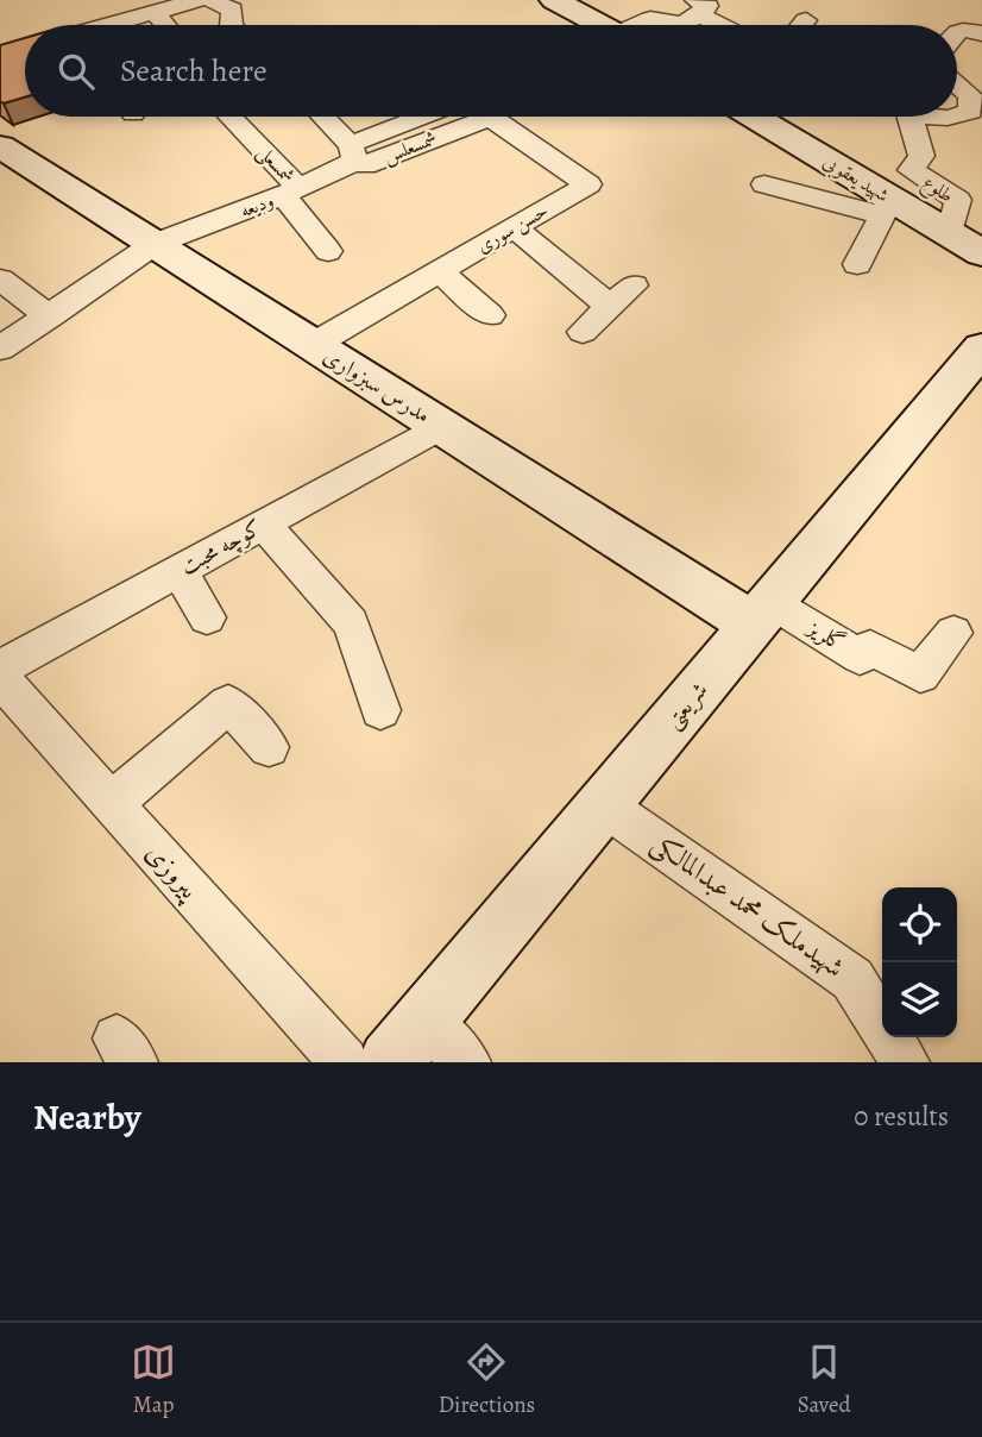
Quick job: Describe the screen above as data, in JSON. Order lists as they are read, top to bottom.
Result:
{
  "streets": {
    "main road": ["شهید یعقوبی", "مدرس سبزواری", "شریعتی"],
    "street": [
      "شمسعلس",
      "شمسعلی",
      "طلوع",
      "ودیعه",
      "حسن سوری",
      "کوچه محبت",
      "گلریز",
      "پیروزی",
      "شهیدملک محمد عبدالمالکی"
    ]
  },
  "crossings": [
    ["شمسعلس", "ودیعه"],
    ["شمسعلی", "ودیعه"],
    ["شهید یعقوبی", "طلوع"],
    ["ودیعه", "مدرس سبزواری"],
    ["حسن سوری", "مدرس سبزواری"],
    ["مدرس سبزواری", "کوچه محبت"],
    ["مدرس سبزواری", "گلریز"],
    ["مدرس سبزواری", "شریعتی"],
    ["گلریز", "شریعتی"],
    ["شریعتی", "شهیدملک محمد عبدالمالکی"]
  ],
  "page": {
    "search": "Search here",
    "heading": ["Nearby", "0 results"],
    "nav": ["Map", "Directions", "Saved"]
  }
}
